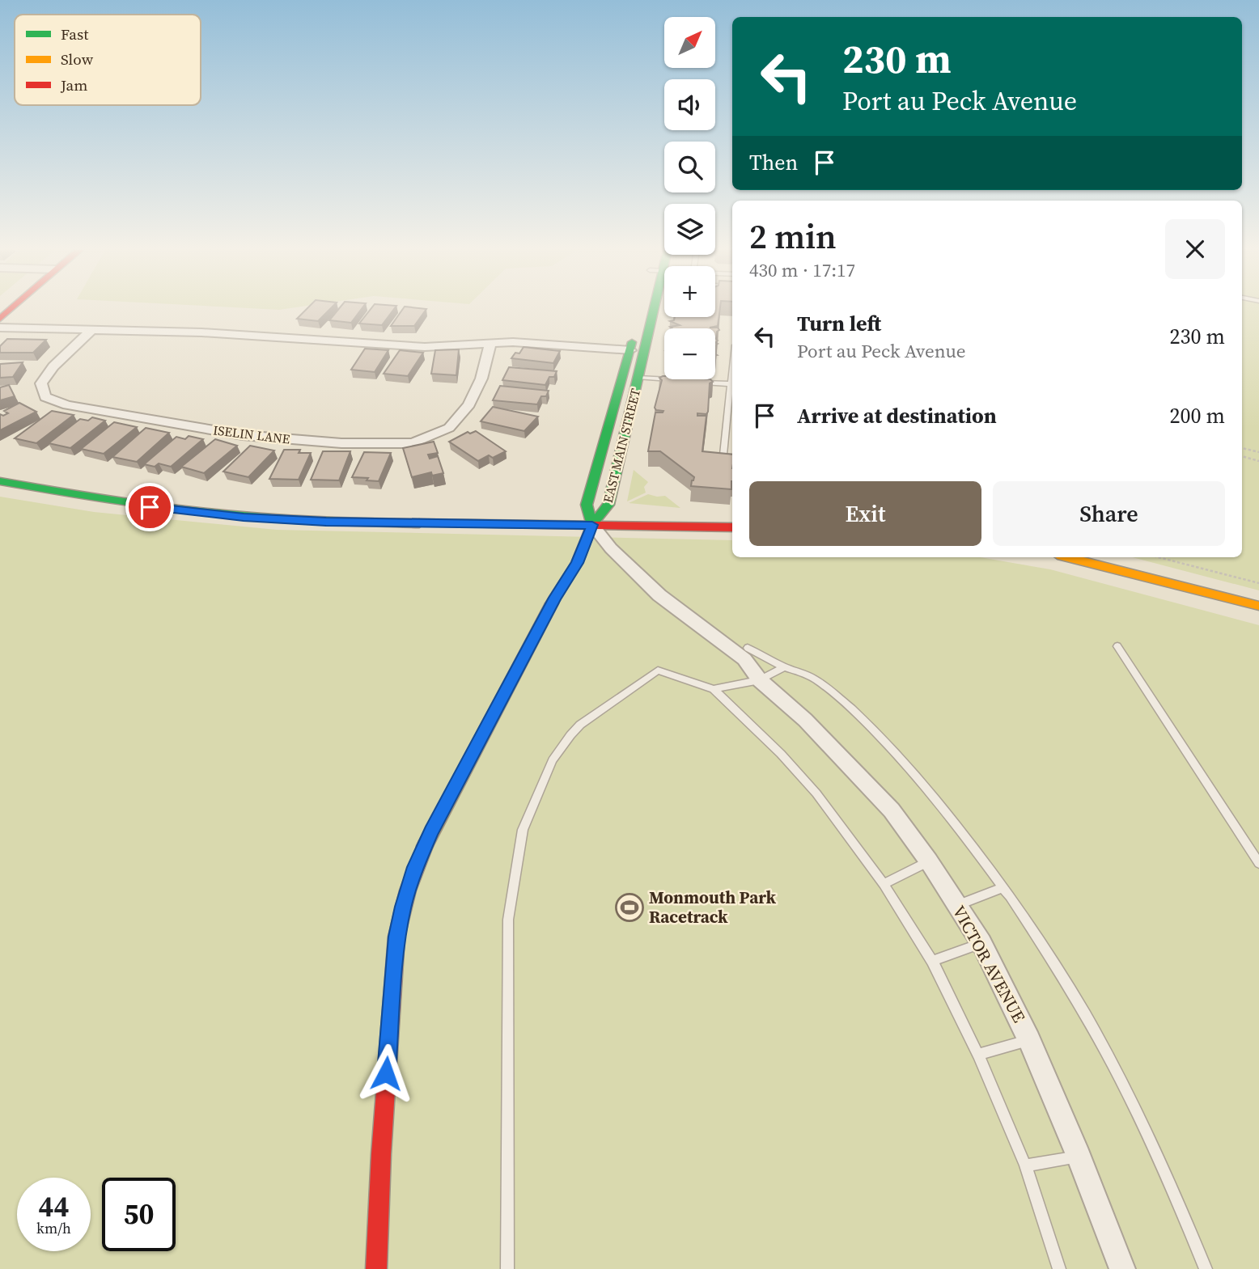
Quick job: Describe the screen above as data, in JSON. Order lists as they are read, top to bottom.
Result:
{
  "streets": {
    "main road": ["EAST MAIN STREET"],
    "street": ["ISELIN LANE", "VICTOR AVENUE"]
  },
  "crossings": [
    ["EAST MAIN STREET", "VICTOR AVENUE"]
  ],
  "places": {
    "sports": ["Monmouth Park Racetrack"]
  },
  "legend": ["Fast", "Slow", "Jam"],
  "north": "top right",
  "page": {
    "map_buttons": ["+", "−"],
    "turn": ["230 m", "Port au Peck Avenue"],
    "then": "Then",
    "heading": ["2 min", "430 m · 17:17"],
    "list": [
      {
        "name": "Turn left",
        "note": "Port au Peck Avenue",
        "value": "230 m"
      },
      {
        "name": "Arrive at destination",
        "value": "200 m"
      }
    ],
    "buttons": ["Exit", "Share"],
    "speed": "44 km/h",
    "limit": "50"
  }
}
